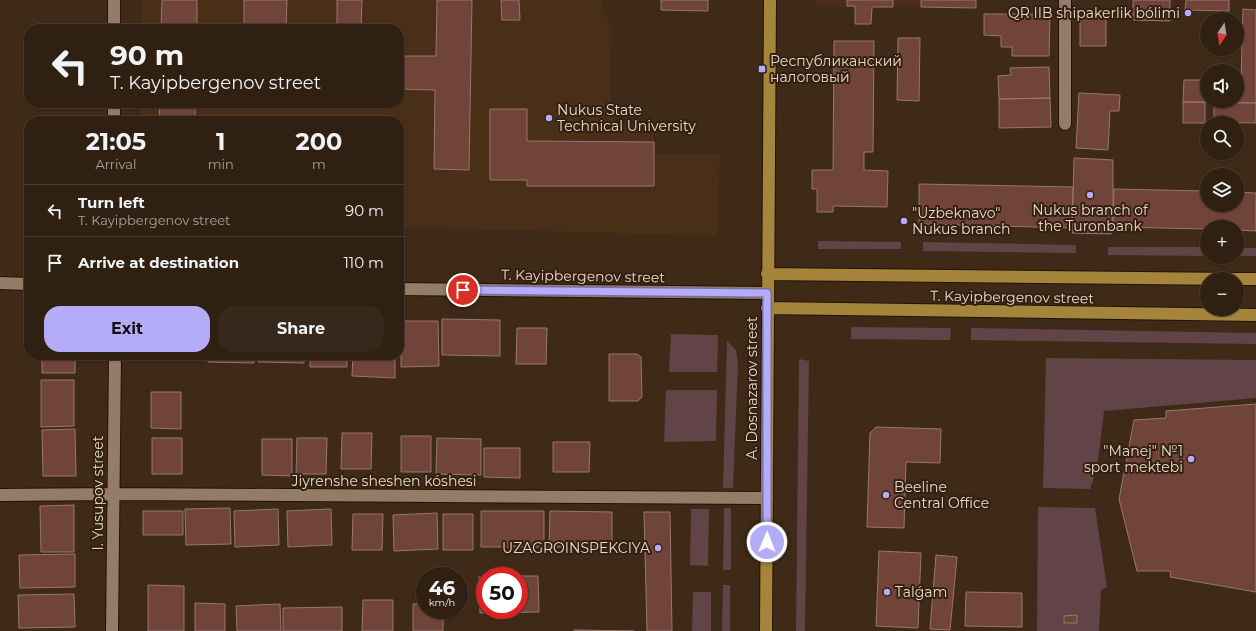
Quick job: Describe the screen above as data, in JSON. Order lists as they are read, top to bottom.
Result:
{
  "streets": {
    "main road": ["T. Kayipbergenov street", "A. Dosnazarov street"],
    "street": ["Jiyrenshe sheshen kóshesi", "I. Yusupov street"]
  },
  "crossings": [
    ["T. Kayipbergenov street", "A. Dosnazarov street"],
    ["A. Dosnazarov street", "Jiyrenshe sheshen kóshesi"],
    ["Jiyrenshe sheshen kóshesi", "I. Yusupov street"]
  ],
  "places": {
    "other": [
      "QR IIB shipakerlik bólimi",
      "Nukus State Technical University",
      "Nukus branch of the Turonbank",
      "\"Uzbeknavo\" Nukus branch",
      "\"Manej\" №1 sport mektebi",
      "Beeline Central Office",
      "UZAGROINSPEKCIYA",
      "Talǵam"
    ],
    "transit": ["Республиканский налоговый"]
  },
  "north": "bottom",
  "page": {
    "map_buttons": ["+", "−"],
    "turn": ["90 m", "T. Kayipbergenov street"],
    "eta": [
      "21:05",
      "Arrival",
      "1",
      "min",
      "200",
      "m"
    ],
    "list": [
      {
        "name": "Turn left",
        "note": "T. Kayipbergenov street",
        "value": "90 m"
      },
      {
        "name": "Arrive at destination",
        "value": "110 m"
      }
    ],
    "buttons": ["Exit", "Share"],
    "speed": "46 km/h",
    "limit": "50"
  }
}
